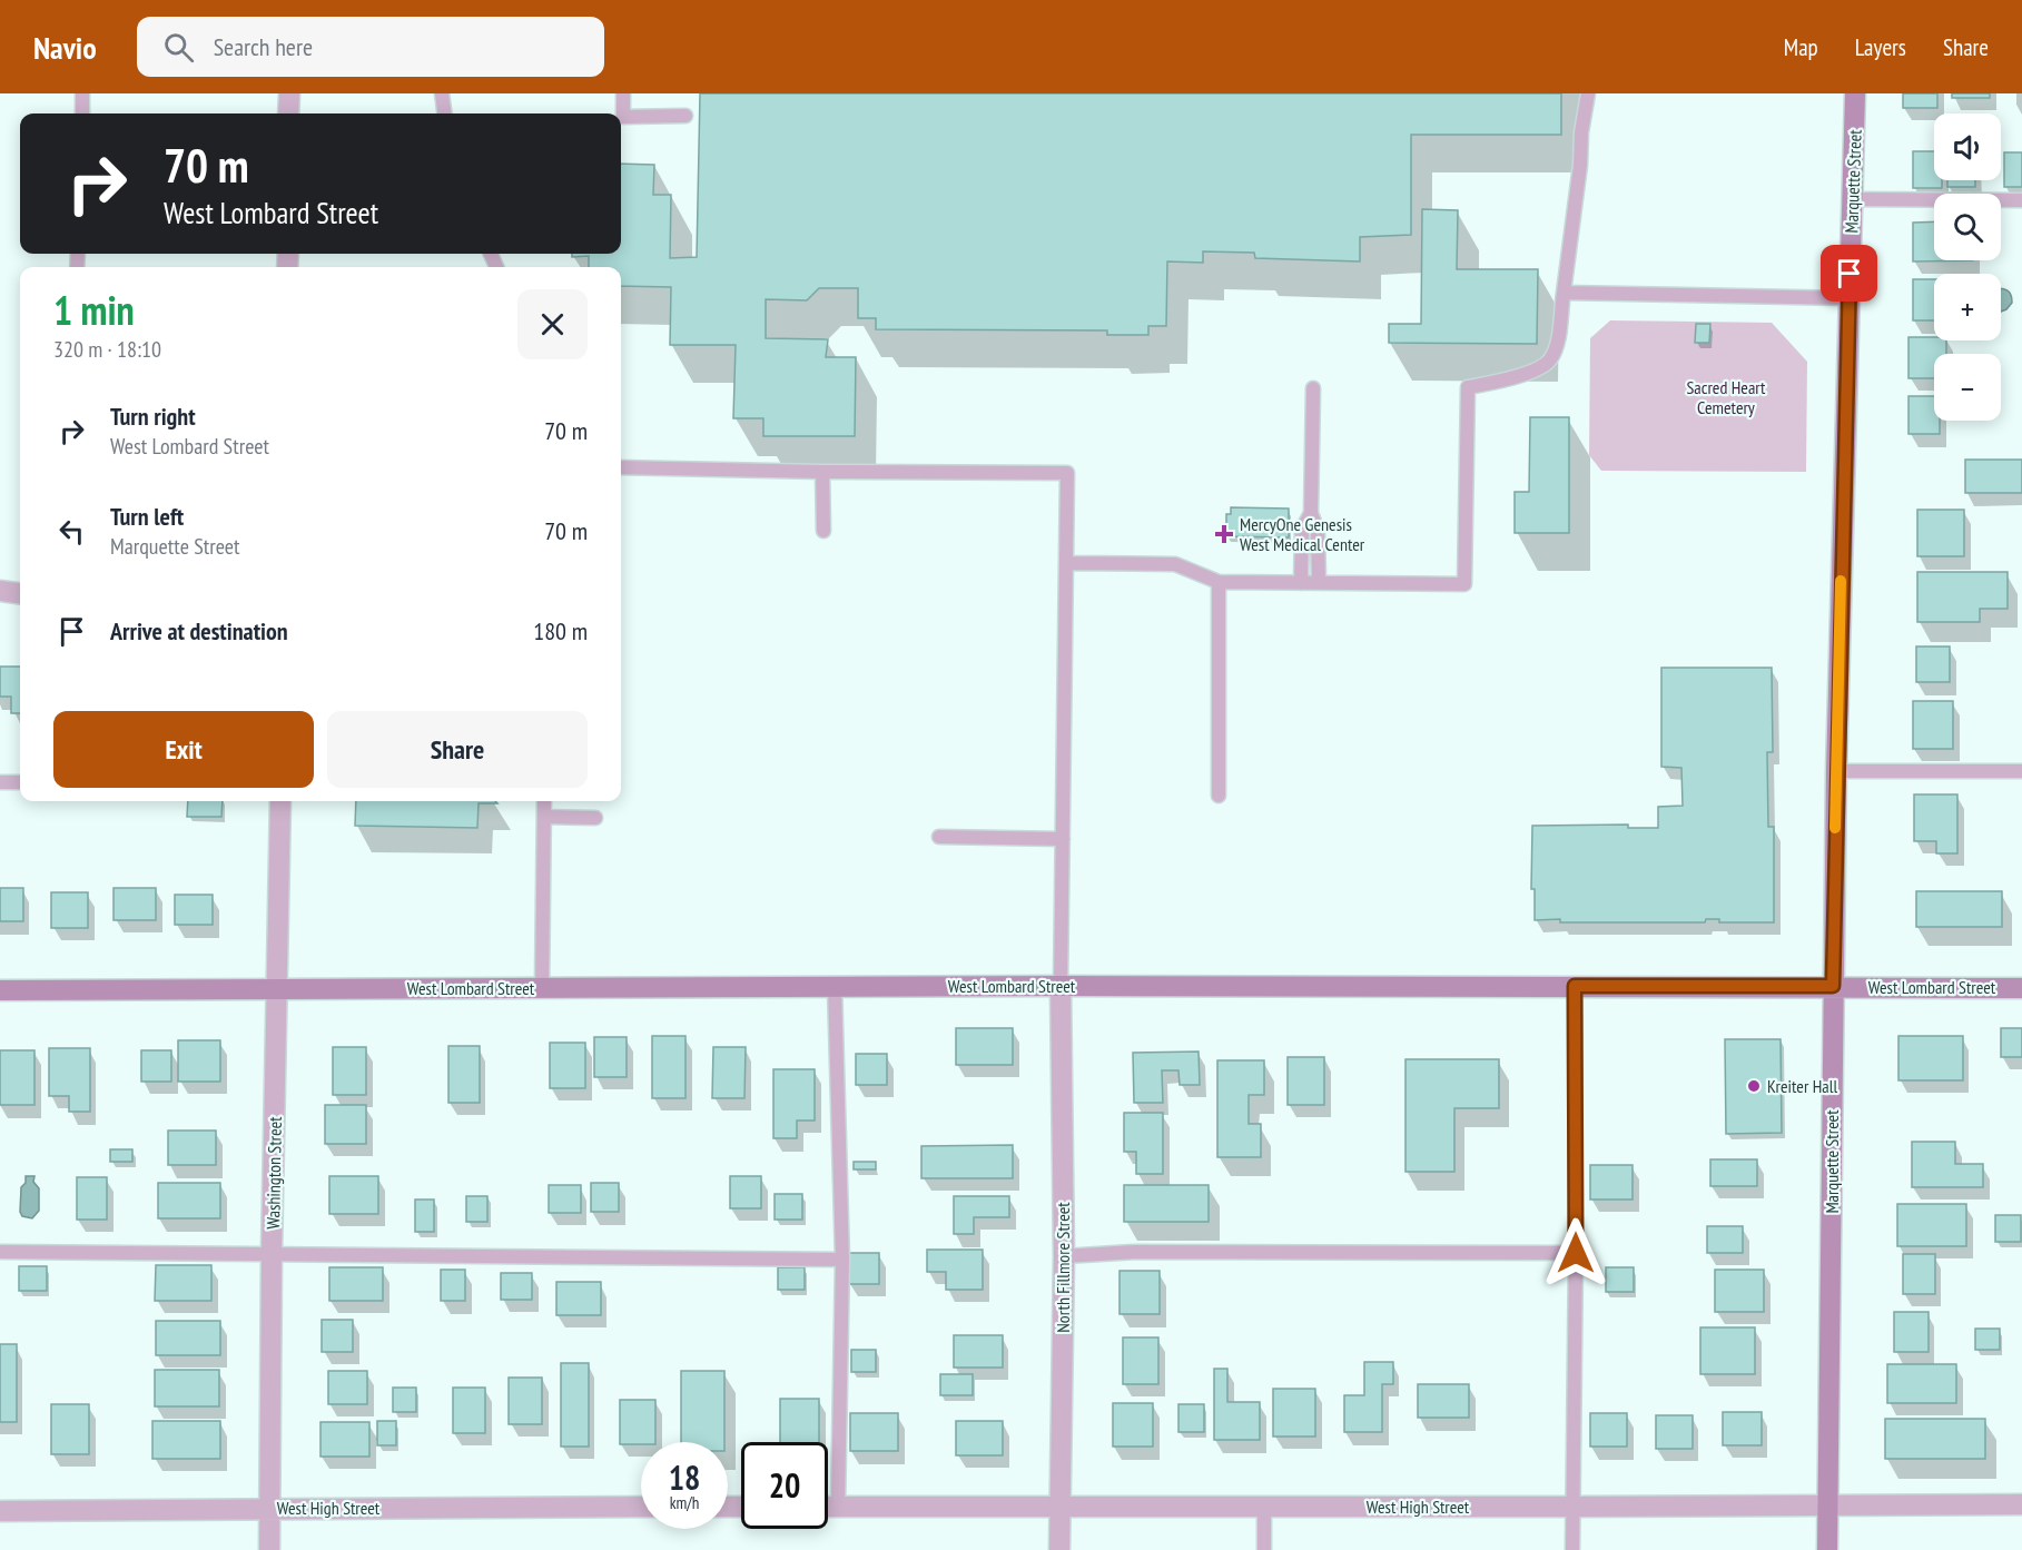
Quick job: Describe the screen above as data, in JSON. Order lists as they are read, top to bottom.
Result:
{
  "streets": {
    "street": [
      "Marquette Street",
      "West Lombard Street",
      "Washington Street",
      "North Fillmore Street",
      "West High Street"
    ]
  },
  "crossings": [
    ["Marquette Street", "West Lombard Street"],
    ["Marquette Street", "West High Street"],
    ["West Lombard Street", "Washington Street"],
    ["West Lombard Street", "North Fillmore Street"],
    ["Washington Street", "West High Street"],
    ["North Fillmore Street", "West High Street"]
  ],
  "parks": ["Sacred Heart Cemetery"],
  "places": {
    "health": ["MercyOne Genesis West Medical Center"],
    "other": ["Kreiter Hall"]
  },
  "page": {
    "header": "Navio",
    "search": "Search here",
    "nav": ["Map", "Layers", "Share"],
    "map_buttons": ["+", "−"],
    "turn": ["70 m", "West Lombard Street"],
    "heading": ["1 min", "320 m · 18:10"],
    "list": [
      {
        "name": "Turn right",
        "note": "West Lombard Street",
        "value": "70 m"
      },
      {
        "name": "Turn left",
        "note": "Marquette Street",
        "value": "70 m"
      },
      {
        "name": "Arrive at destination",
        "value": "180 m"
      }
    ],
    "buttons": ["Exit", "Share"],
    "speed": "18 km/h",
    "limit": "20"
  }
}
